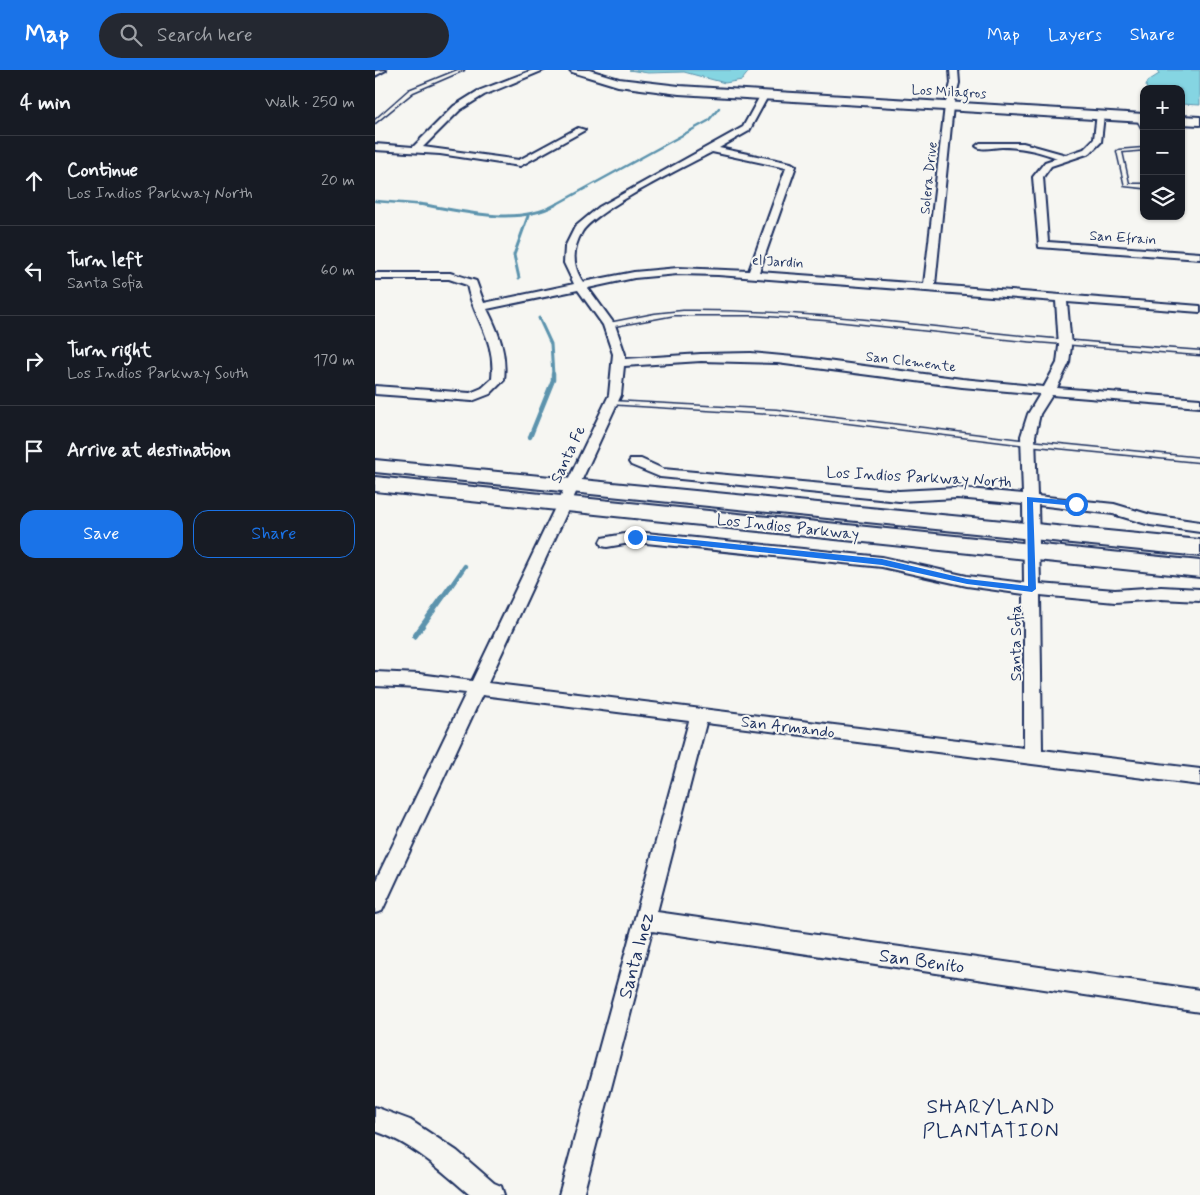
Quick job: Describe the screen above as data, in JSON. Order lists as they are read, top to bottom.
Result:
{
  "streets": {
    "street": [
      "Los Milagros",
      "Solera Drive",
      "San Efrain",
      "el Jardin",
      "San Clemente",
      "Santa Fe",
      "Los Indios Parkway North",
      "Los Indios Parkway",
      "Santa Sofia",
      "San Armando",
      "Santa Inez",
      "San Benito"
    ]
  },
  "crossings": [
    ["Los Milagros", "Solera Drive"],
    ["Los Milagros", "Santa Fe"],
    ["Solera Drive", "el Jardin"],
    ["el Jardin", "Santa Fe"],
    ["el Jardin", "Santa Sofia"],
    ["San Clemente", "Santa Fe"],
    ["San Clemente", "Santa Sofia"],
    ["Santa Fe", "Los Indios Parkway"],
    ["Santa Fe", "San Armando"],
    ["Los Indios Parkway North", "Santa Sofia"],
    ["Los Indios Parkway", "Santa Sofia"],
    ["Santa Sofia", "San Armando"],
    ["San Armando", "Santa Inez"],
    ["Santa Inez", "San Benito"]
  ],
  "districts": ["SHARYLAND PLANTATION"],
  "page": {
    "header": "Map",
    "search": "Search here",
    "nav": ["Map", "Layers", "Share"],
    "heading": ["4 min", "Walk · 250 m"],
    "map_buttons": ["+", "−"],
    "list": [
      ["Continue", "Los Indios Parkway North", "20 m"],
      ["Turn left", "Santa Sofia", "60 m"],
      ["Turn right", "Los Indios Parkway South", "170 m"],
      "Arrive at destination"
    ],
    "buttons": ["Save", "Share"]
  }
}
